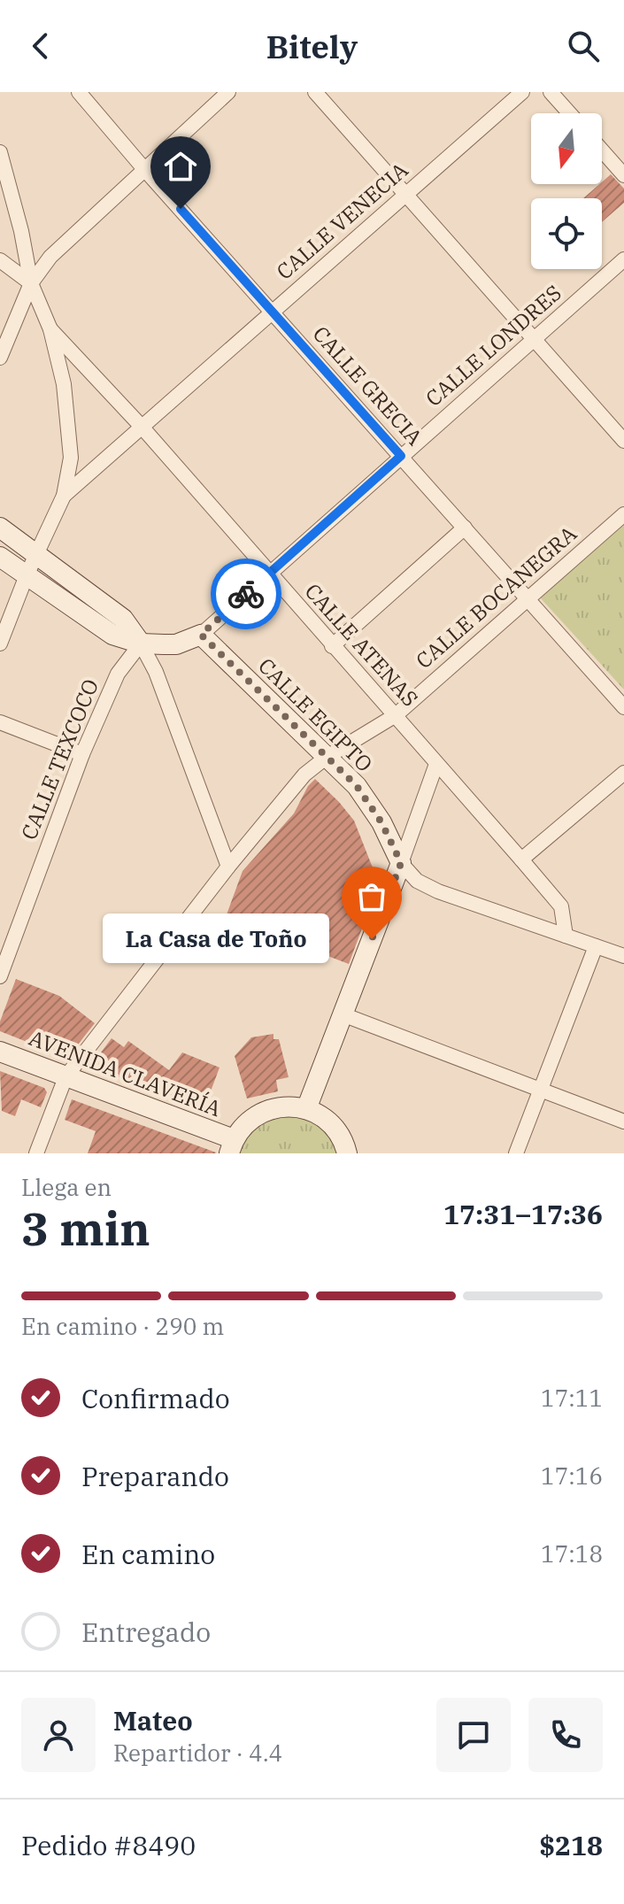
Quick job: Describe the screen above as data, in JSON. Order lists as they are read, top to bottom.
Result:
{
  "streets": {
    "street": [
      "CALLE VENECIA",
      "CALLE LONDRES",
      "CALLE GRECIA",
      "CALLE BOCANEGRA",
      "CALLE ATENAS",
      "CALLE EGIPTO",
      "CALLE TEXCOCO",
      "AVENIDA CLAVERÍA"
    ]
  },
  "crossings": [
    ["CALLE VENECIA", "CALLE GRECIA"],
    ["CALLE VENECIA", "CALLE ATENAS"],
    ["CALLE LONDRES", "CALLE GRECIA"],
    ["CALLE LONDRES", "CALLE ATENAS"],
    ["CALLE LONDRES", "CALLE EGIPTO"],
    ["CALLE GRECIA", "CALLE BOCANEGRA"],
    ["CALLE BOCANEGRA", "CALLE ATENAS"],
    ["CALLE BOCANEGRA", "CALLE EGIPTO"],
    ["CALLE BOCANEGRA", "AVENIDA CLAVERÍA"],
    ["CALLE ATENAS", "CALLE EGIPTO"]
  ],
  "places": ["La Casa de Toño"],
  "north": "bottom",
  "page": {
    "header": "Bitely",
    "bubble": "La Casa de Toño",
    "heading": ["3 min", "Llega en", "17:31–17:36"],
    "panel": [
      "Mateo",
      "Repartidor · 4.4",
      "Pedido #8490",
      "$218"
    ],
    "bar": "En camino · 290 m",
    "list": [
      ["Confirmado", "17:11"],
      ["Preparando", "17:16"],
      ["En camino", "17:18"],
      "Entregado"
    ]
  }
}
